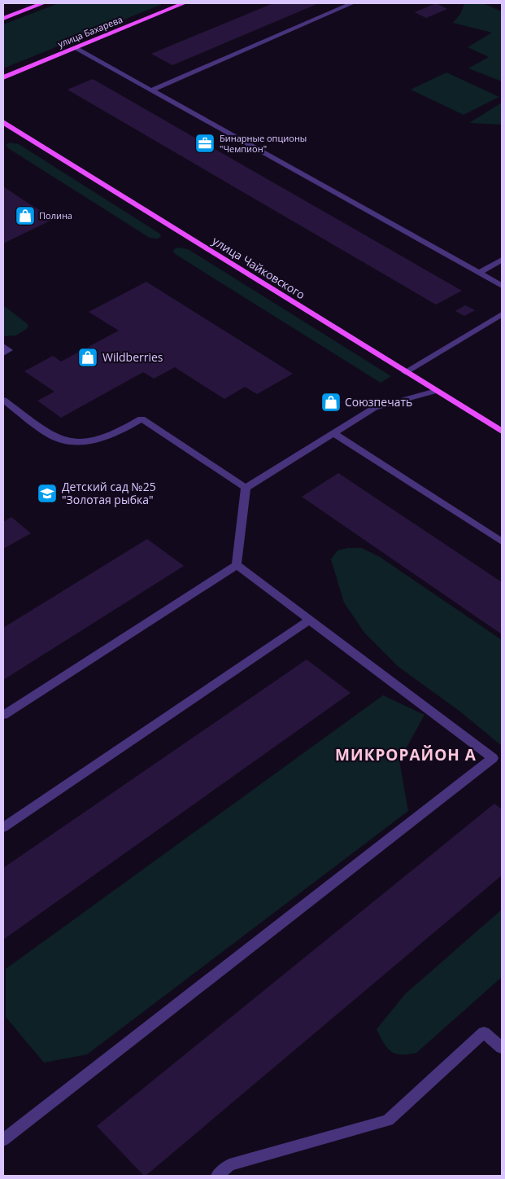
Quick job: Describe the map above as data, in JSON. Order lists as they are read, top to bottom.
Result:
{
  "streets": {
    "main road": ["улица Бахарева", "улица Чайковского"]
  },
  "districts": ["МИКРОРАЙОН А"],
  "places": {
    "office": ["Бинарные опционы \"Чемпион\""],
    "shop": ["Полина", "Wildberries", "Союзпечать"],
    "school or university": ["Детский сад №25 \"Золотая рыбка\""]
  }
}
